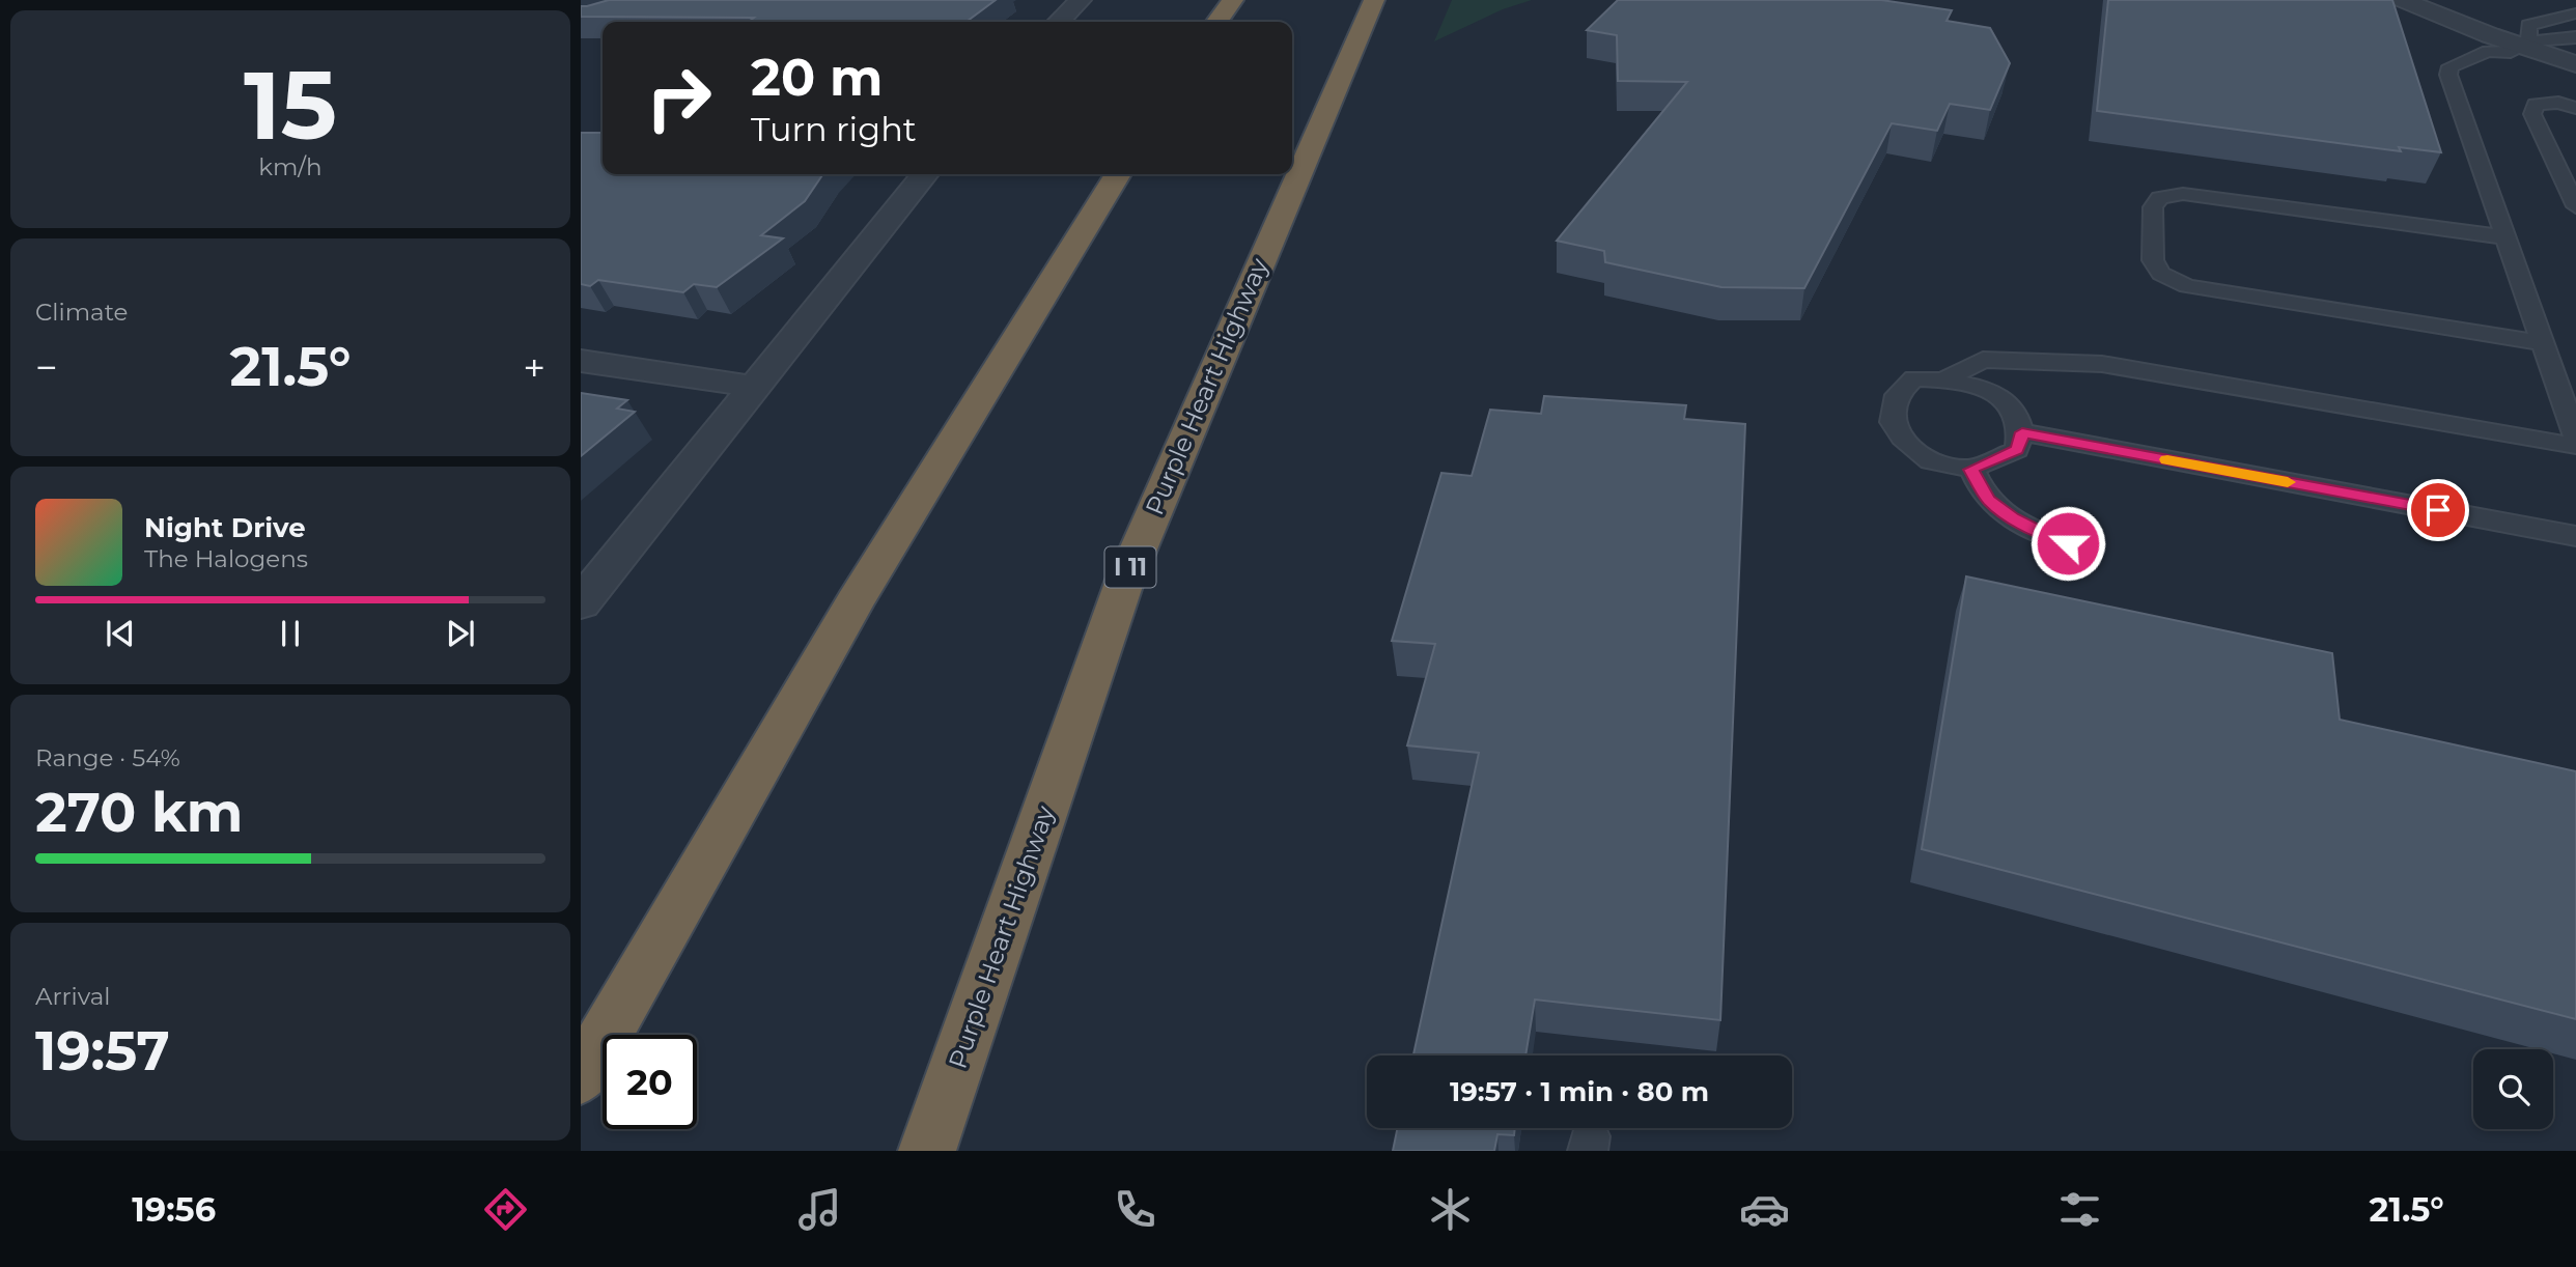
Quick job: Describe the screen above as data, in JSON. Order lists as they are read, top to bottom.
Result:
{
  "streets": {
    "highway": ["Purple Heart Highway", "I 11"]
  },
  "page": {
    "tile": [
      ["15", "km/h"],
      "Climate",
      ["Range · 54%", "270 km"],
      ["Arrival", "19:57"]
    ],
    "turn": ["20 m", "Turn right"],
    "heat": ["−", "21.5°", "+"],
    "song": ["Night Drive", "The Halogens"],
    "limit": "20",
    "trip": "19:57 · 1 min · 80 m",
    "tabs": ["19:56", "21.5°"]
  }
}
